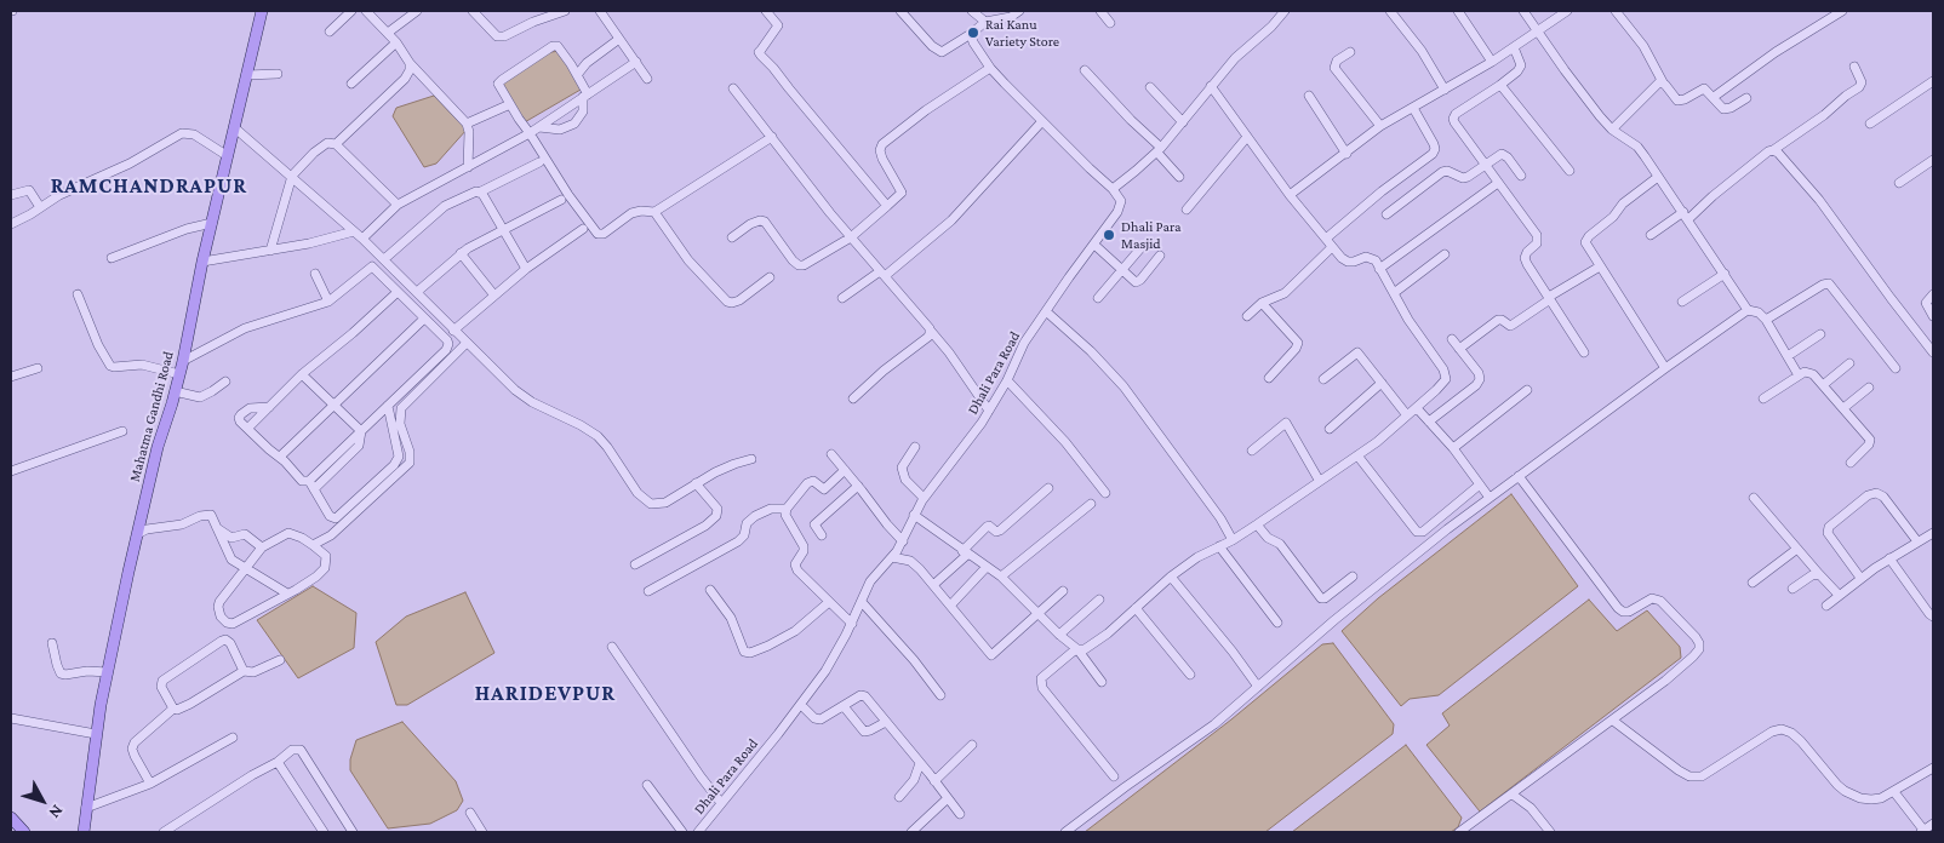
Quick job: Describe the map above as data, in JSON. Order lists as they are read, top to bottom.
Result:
{
  "streets": {
    "main road": ["Mahatma Gandhi Road"],
    "street": ["Dhali Para Road"]
  },
  "districts": ["RAMCHANDRAPUR", "HARIDEVPUR"],
  "places": ["Rai Kanu Variety Store", "Dhali Para Masjid"],
  "north": "bottom right"
}
